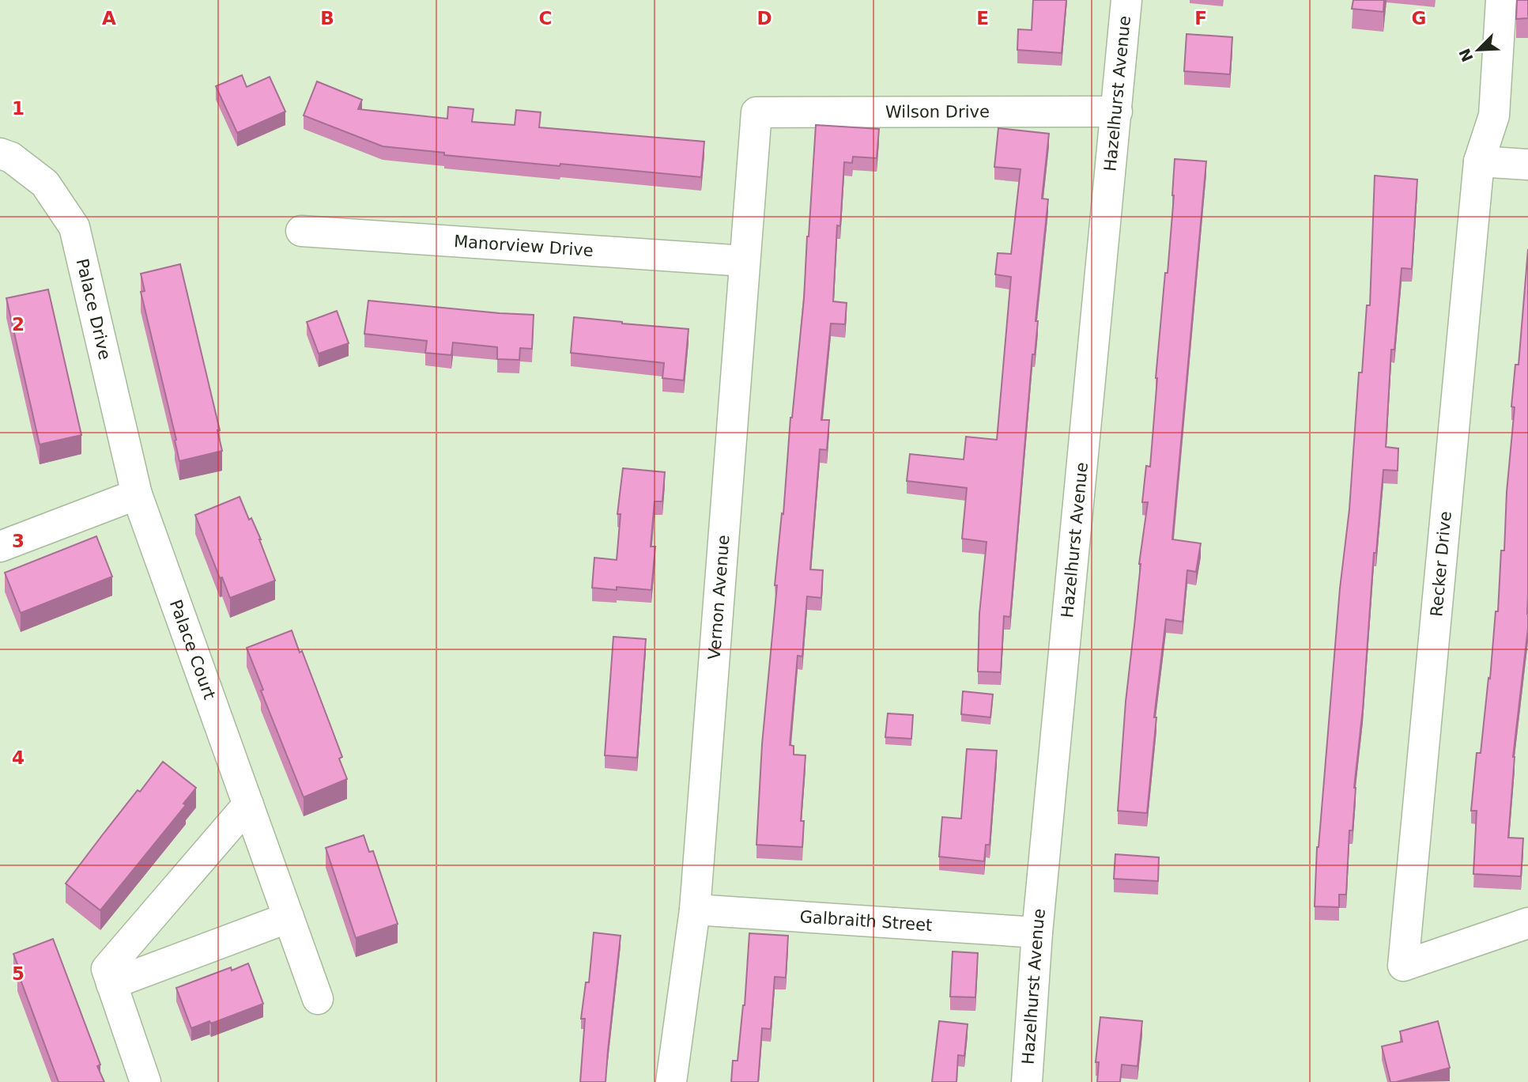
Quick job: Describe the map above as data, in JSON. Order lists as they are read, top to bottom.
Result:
{
  "streets": {
    "street": [
      "Hazelhurst Avenue",
      "Wilson Drive",
      "Manorview Drive",
      "Palace Drive",
      "Recker Drive",
      "Vernon Avenue",
      "Palace Court",
      "Galbraith Street"
    ]
  },
  "crossings": [
    ["Hazelhurst Avenue", "Wilson Drive"],
    ["Hazelhurst Avenue", "Galbraith Street"],
    ["Wilson Drive", "Vernon Avenue"],
    ["Manorview Drive", "Vernon Avenue"],
    ["Palace Drive", "Palace Court"],
    ["Vernon Avenue", "Galbraith Street"]
  ],
  "north": "bottom left",
  "grid": {
    "columns": [
      "A",
      "B",
      "C",
      "D",
      "E",
      "F",
      "G"
    ],
    "rows": [
      "1",
      "2",
      "3",
      "4",
      "5"
    ]
  }
}
